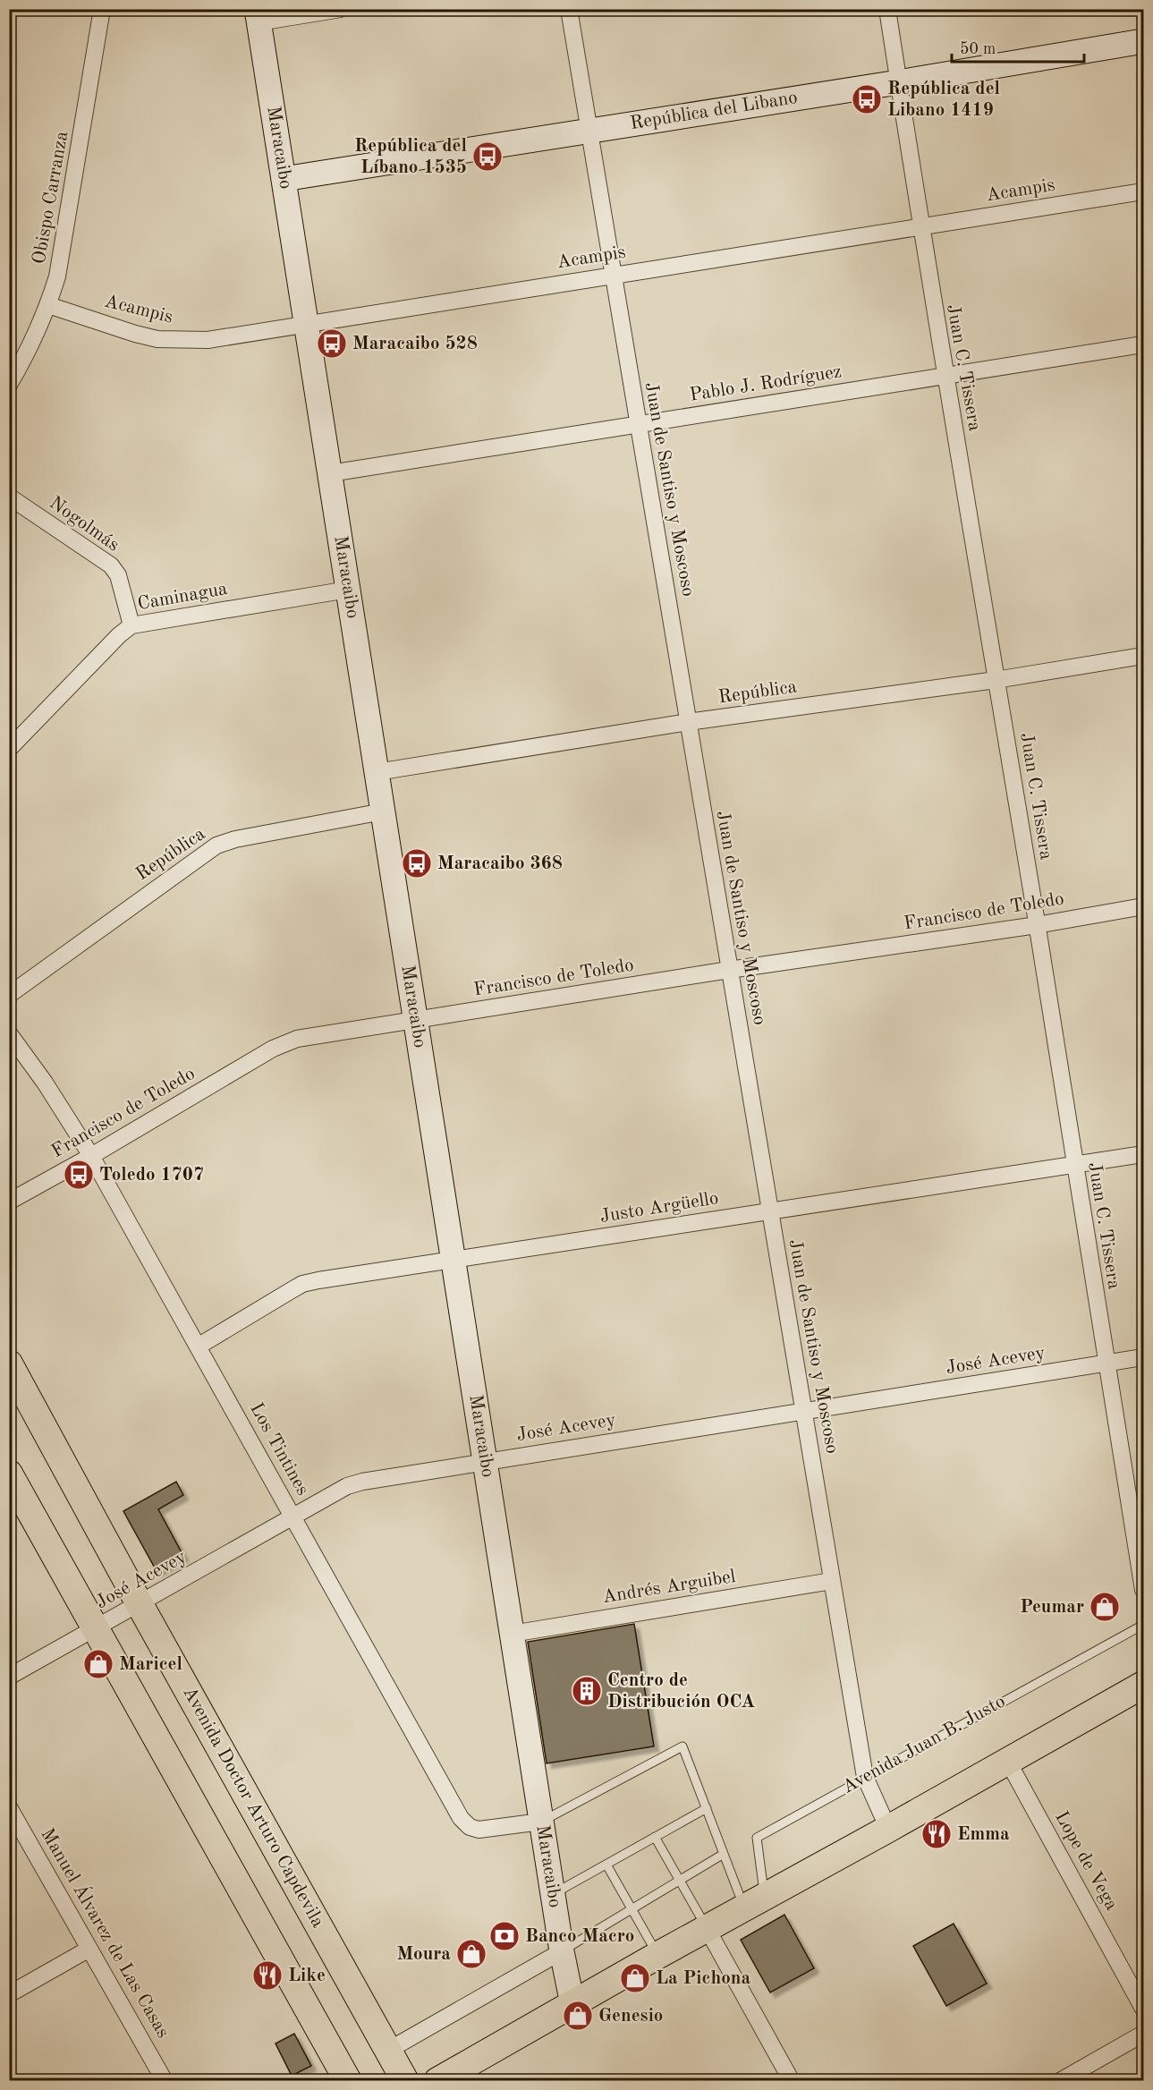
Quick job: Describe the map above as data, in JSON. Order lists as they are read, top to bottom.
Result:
{
  "streets": {
    "main road": ["República del Libano", "Maracaibo", "Avenida Doctor Arturo Capdevila"],
    "street": [
      "Acampis",
      "Obispo Carranza",
      "Juan C. Tissera",
      "Pablo J. Rodríguez",
      "Juan de Santiso y Moscoso",
      "Nogolmás",
      "Caminagua",
      "República",
      "Francisco de Toledo",
      "Justo Argüello",
      "José Acevey",
      "Los Tintines",
      "Andrés Arguibel",
      "Lope de Vega",
      "Manuel Álvarez de Las Casas"
    ],
    "lane": ["Avenida Juan B. Justo"]
  },
  "crossings": [
    ["República del Libano", "Maracaibo"],
    ["República del Libano", "Juan C. Tissera"],
    ["República del Libano", "Juan de Santiso y Moscoso"],
    ["Maracaibo", "Acampis"],
    ["Maracaibo", "Pablo J. Rodríguez"],
    ["Maracaibo", "Caminagua"],
    ["Maracaibo", "República"],
    ["Maracaibo", "Francisco de Toledo"],
    ["Maracaibo", "Justo Argüello"],
    ["Maracaibo", "José Acevey"],
    ["Maracaibo", "Los Tintines"],
    ["Maracaibo", "Andrés Arguibel"],
    ["Acampis", "Obispo Carranza"],
    ["Acampis", "Juan C. Tissera"],
    ["Acampis", "Juan de Santiso y Moscoso"],
    ["Juan C. Tissera", "Pablo J. Rodríguez"],
    ["Juan C. Tissera", "República"],
    ["Juan C. Tissera", "Francisco de Toledo"],
    ["Juan C. Tissera", "Justo Argüello"],
    ["Juan C. Tissera", "José Acevey"],
    ["Pablo J. Rodríguez", "Juan de Santiso y Moscoso"],
    ["Juan de Santiso y Moscoso", "República"],
    ["Juan de Santiso y Moscoso", "Francisco de Toledo"],
    ["Juan de Santiso y Moscoso", "Justo Argüello"],
    ["Juan de Santiso y Moscoso", "José Acevey"],
    ["Juan de Santiso y Moscoso", "Andrés Arguibel"],
    ["Juan de Santiso y Moscoso", "Avenida Juan B. Justo"],
    ["Nogolmás", "Caminagua"],
    ["Francisco de Toledo", "Los Tintines"],
    ["Justo Argüello", "Los Tintines"],
    ["José Acevey", "Los Tintines"],
    ["José Acevey", "Avenida Doctor Arturo Capdevila"]
  ],
  "places": {
    "bus stop": [
      "República del Libano 1419",
      "República del Líbano 1535",
      "Maracaibo 528",
      "Maracaibo 368",
      "Toledo 1707"
    ],
    "shop": [
      "Peumar",
      "Maricel",
      "Moura",
      "La Pichona",
      "Genesio"
    ],
    "building": ["Centro de Distribución OCA"],
    "restaurant": ["Emma", "Like"],
    "bank": ["Banco Macro"]
  },
  "scale_bar": "50 m"
}
